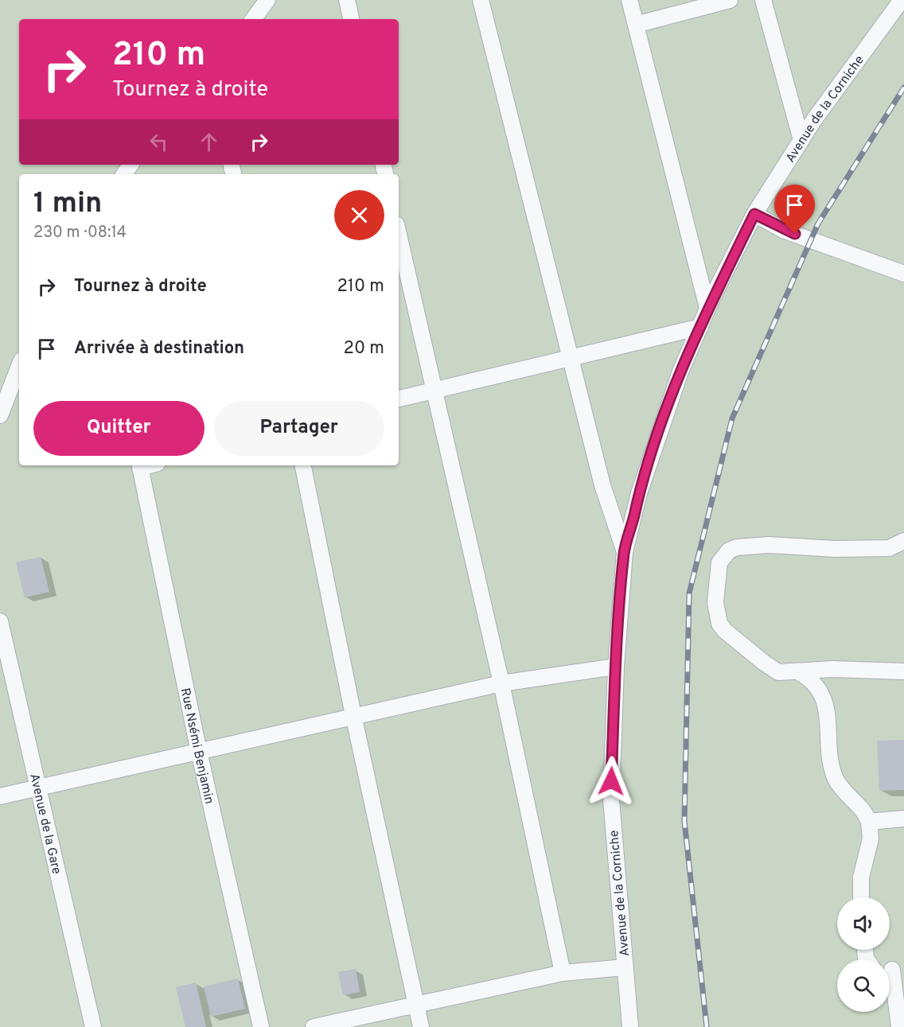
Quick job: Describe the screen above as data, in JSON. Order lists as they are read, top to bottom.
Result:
{
  "streets": {
    "street": ["Avenue de la Corniche", "Rue Nsémi Benjamin", "Avenue de la Gare"]
  },
  "page": {
    "turn": ["210 m", "Tournez à droite"],
    "heading": ["1 min", "230 m · 08:14"],
    "list": [
      {
        "name": "Tournez à droite",
        "value": "210 m"
      },
      {
        "name": "Arrivée à destination",
        "value": "20 m"
      }
    ],
    "buttons": ["Quitter", "Partager"]
  }
}
